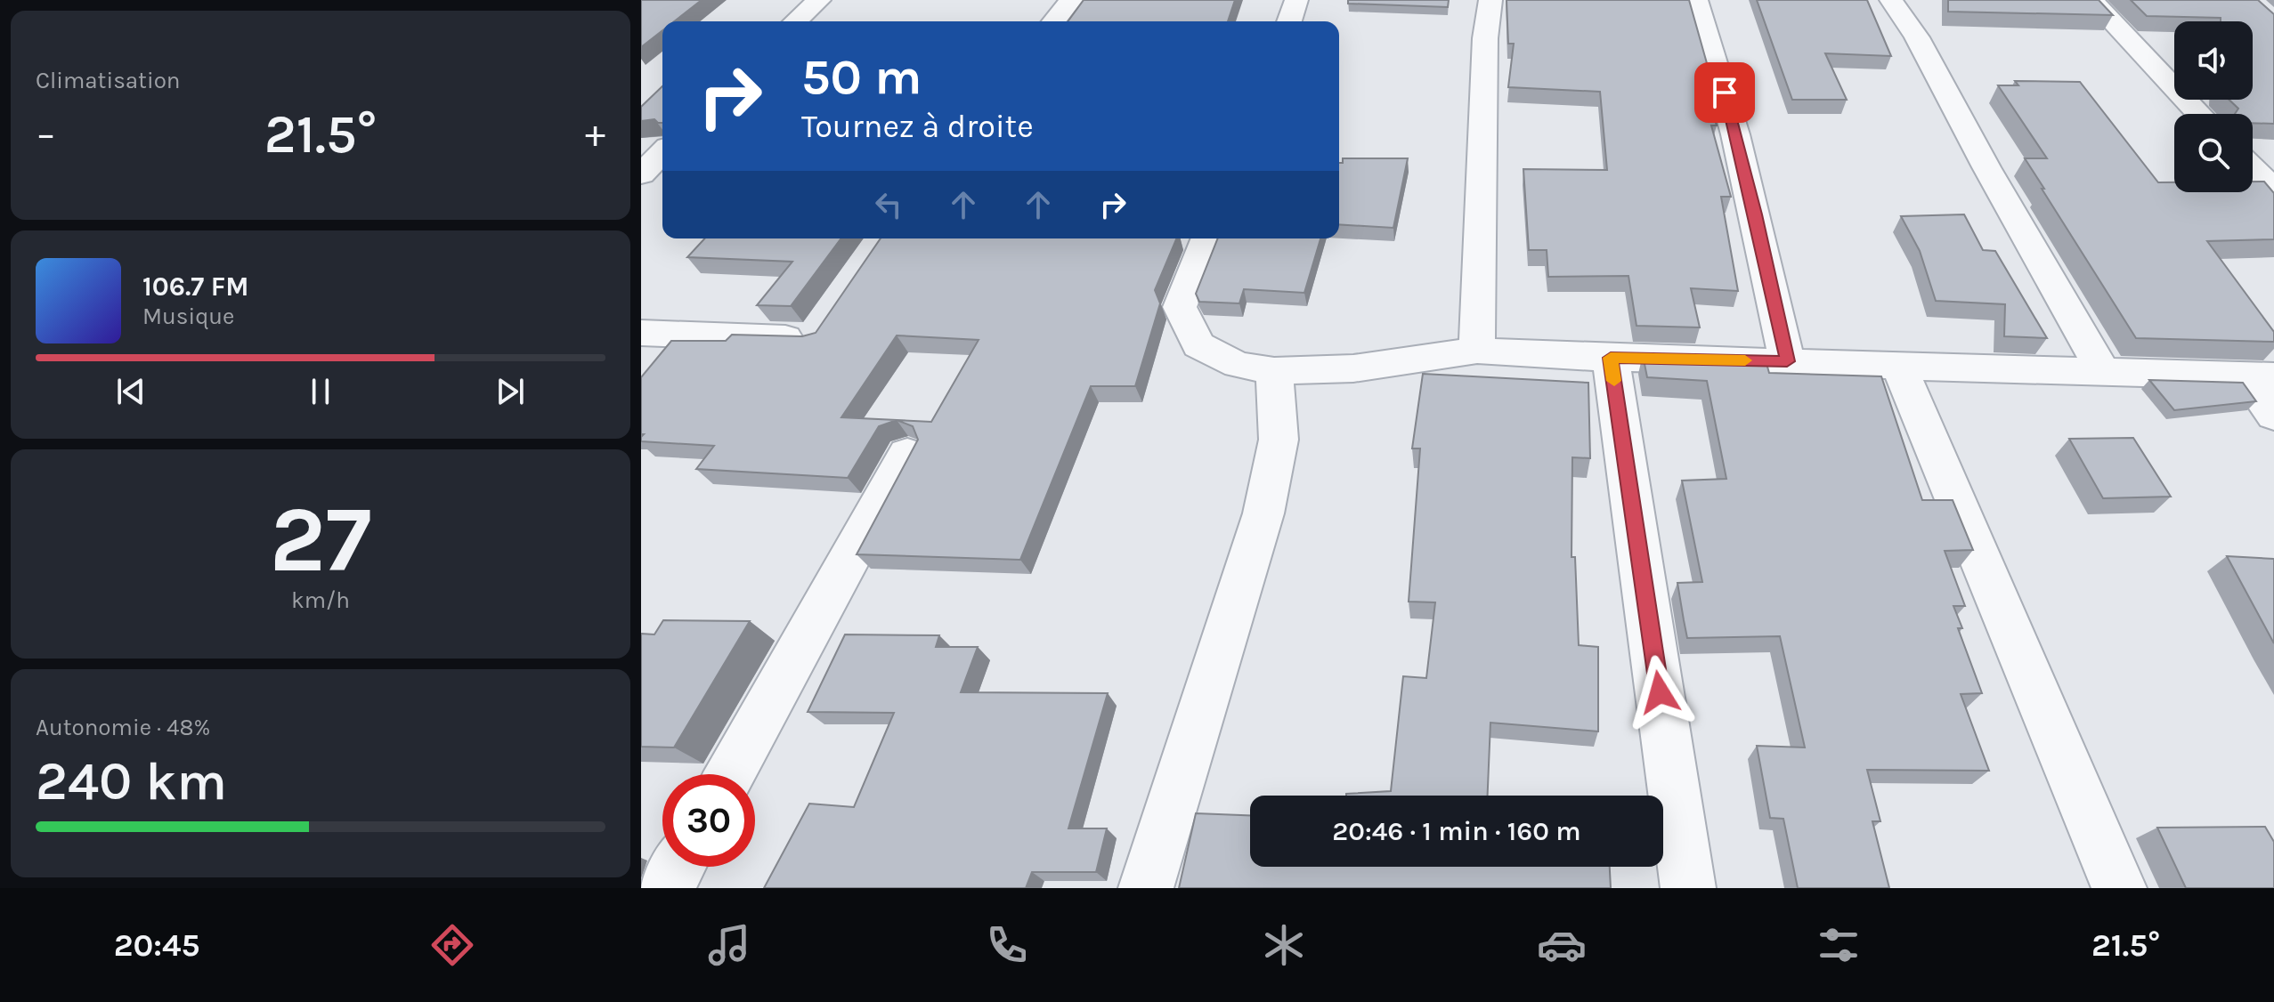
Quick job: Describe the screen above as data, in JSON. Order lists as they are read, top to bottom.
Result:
{
  "page": {
    "tile": [
      "Climatisation",
      ["27", "km/h"],
      ["Autonomie · 48%", "240 km"]
    ],
    "turn": ["50 m", "Tournez à droite"],
    "heat": ["−", "21.5°", "+"],
    "song": ["106.7 FM", "Musique"],
    "limit": "30",
    "trip": "20:46 · 1 min · 160 m",
    "tabs": ["20:45", "21.5°"]
  }
}
